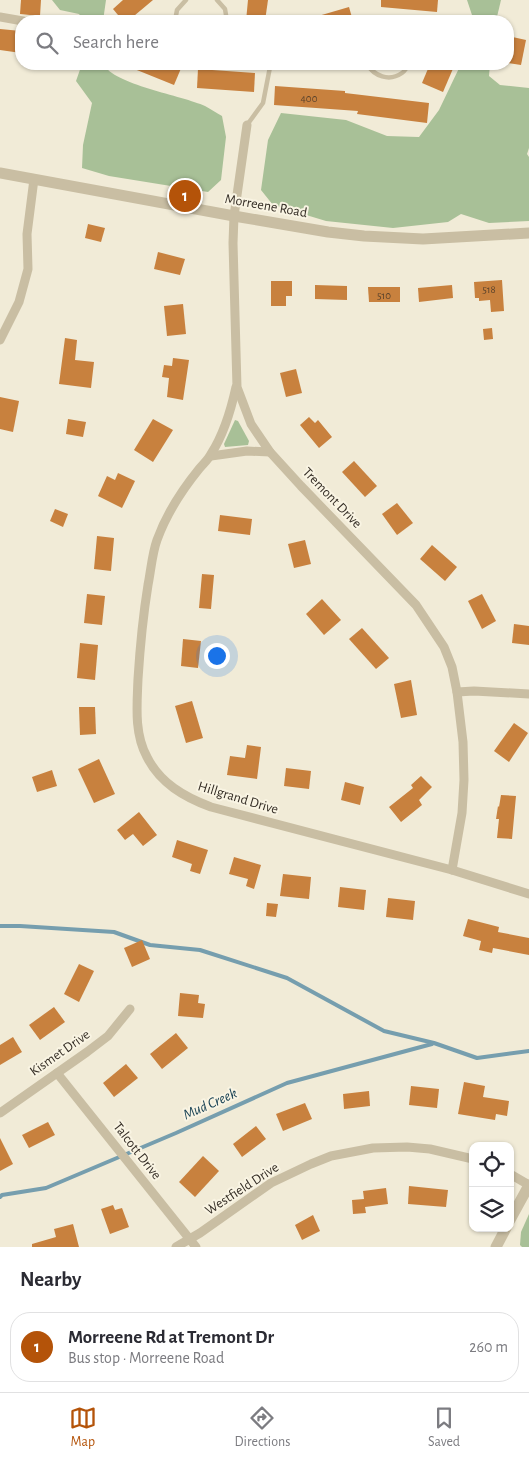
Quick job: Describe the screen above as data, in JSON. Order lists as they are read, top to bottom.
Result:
{
  "streets": {
    "street": [
      "Morreene Road",
      "Tremont Drive",
      "Hillgrand Drive",
      "Kismet Drive",
      "Talcott Drive",
      "Westfield Drive"
    ]
  },
  "crossings": [
    ["Morreene Road", "Tremont Drive"],
    ["Tremont Drive", "Hillgrand Drive"],
    ["Kismet Drive", "Talcott Drive"],
    ["Talcott Drive", "Westfield Drive"]
  ],
  "water": ["Mud Creek"],
  "house_numbers": ["400", "518", "510"],
  "page": {
    "search": "Search here",
    "pins": "1",
    "heading": "Nearby",
    "list": [
      {
        "mark": "1",
        "name": "Morreene Rd at Tremont Dr",
        "note": "Bus stop · Morreene Road",
        "value": "260 m"
      }
    ],
    "nav": ["Map", "Directions", "Saved"]
  }
}
